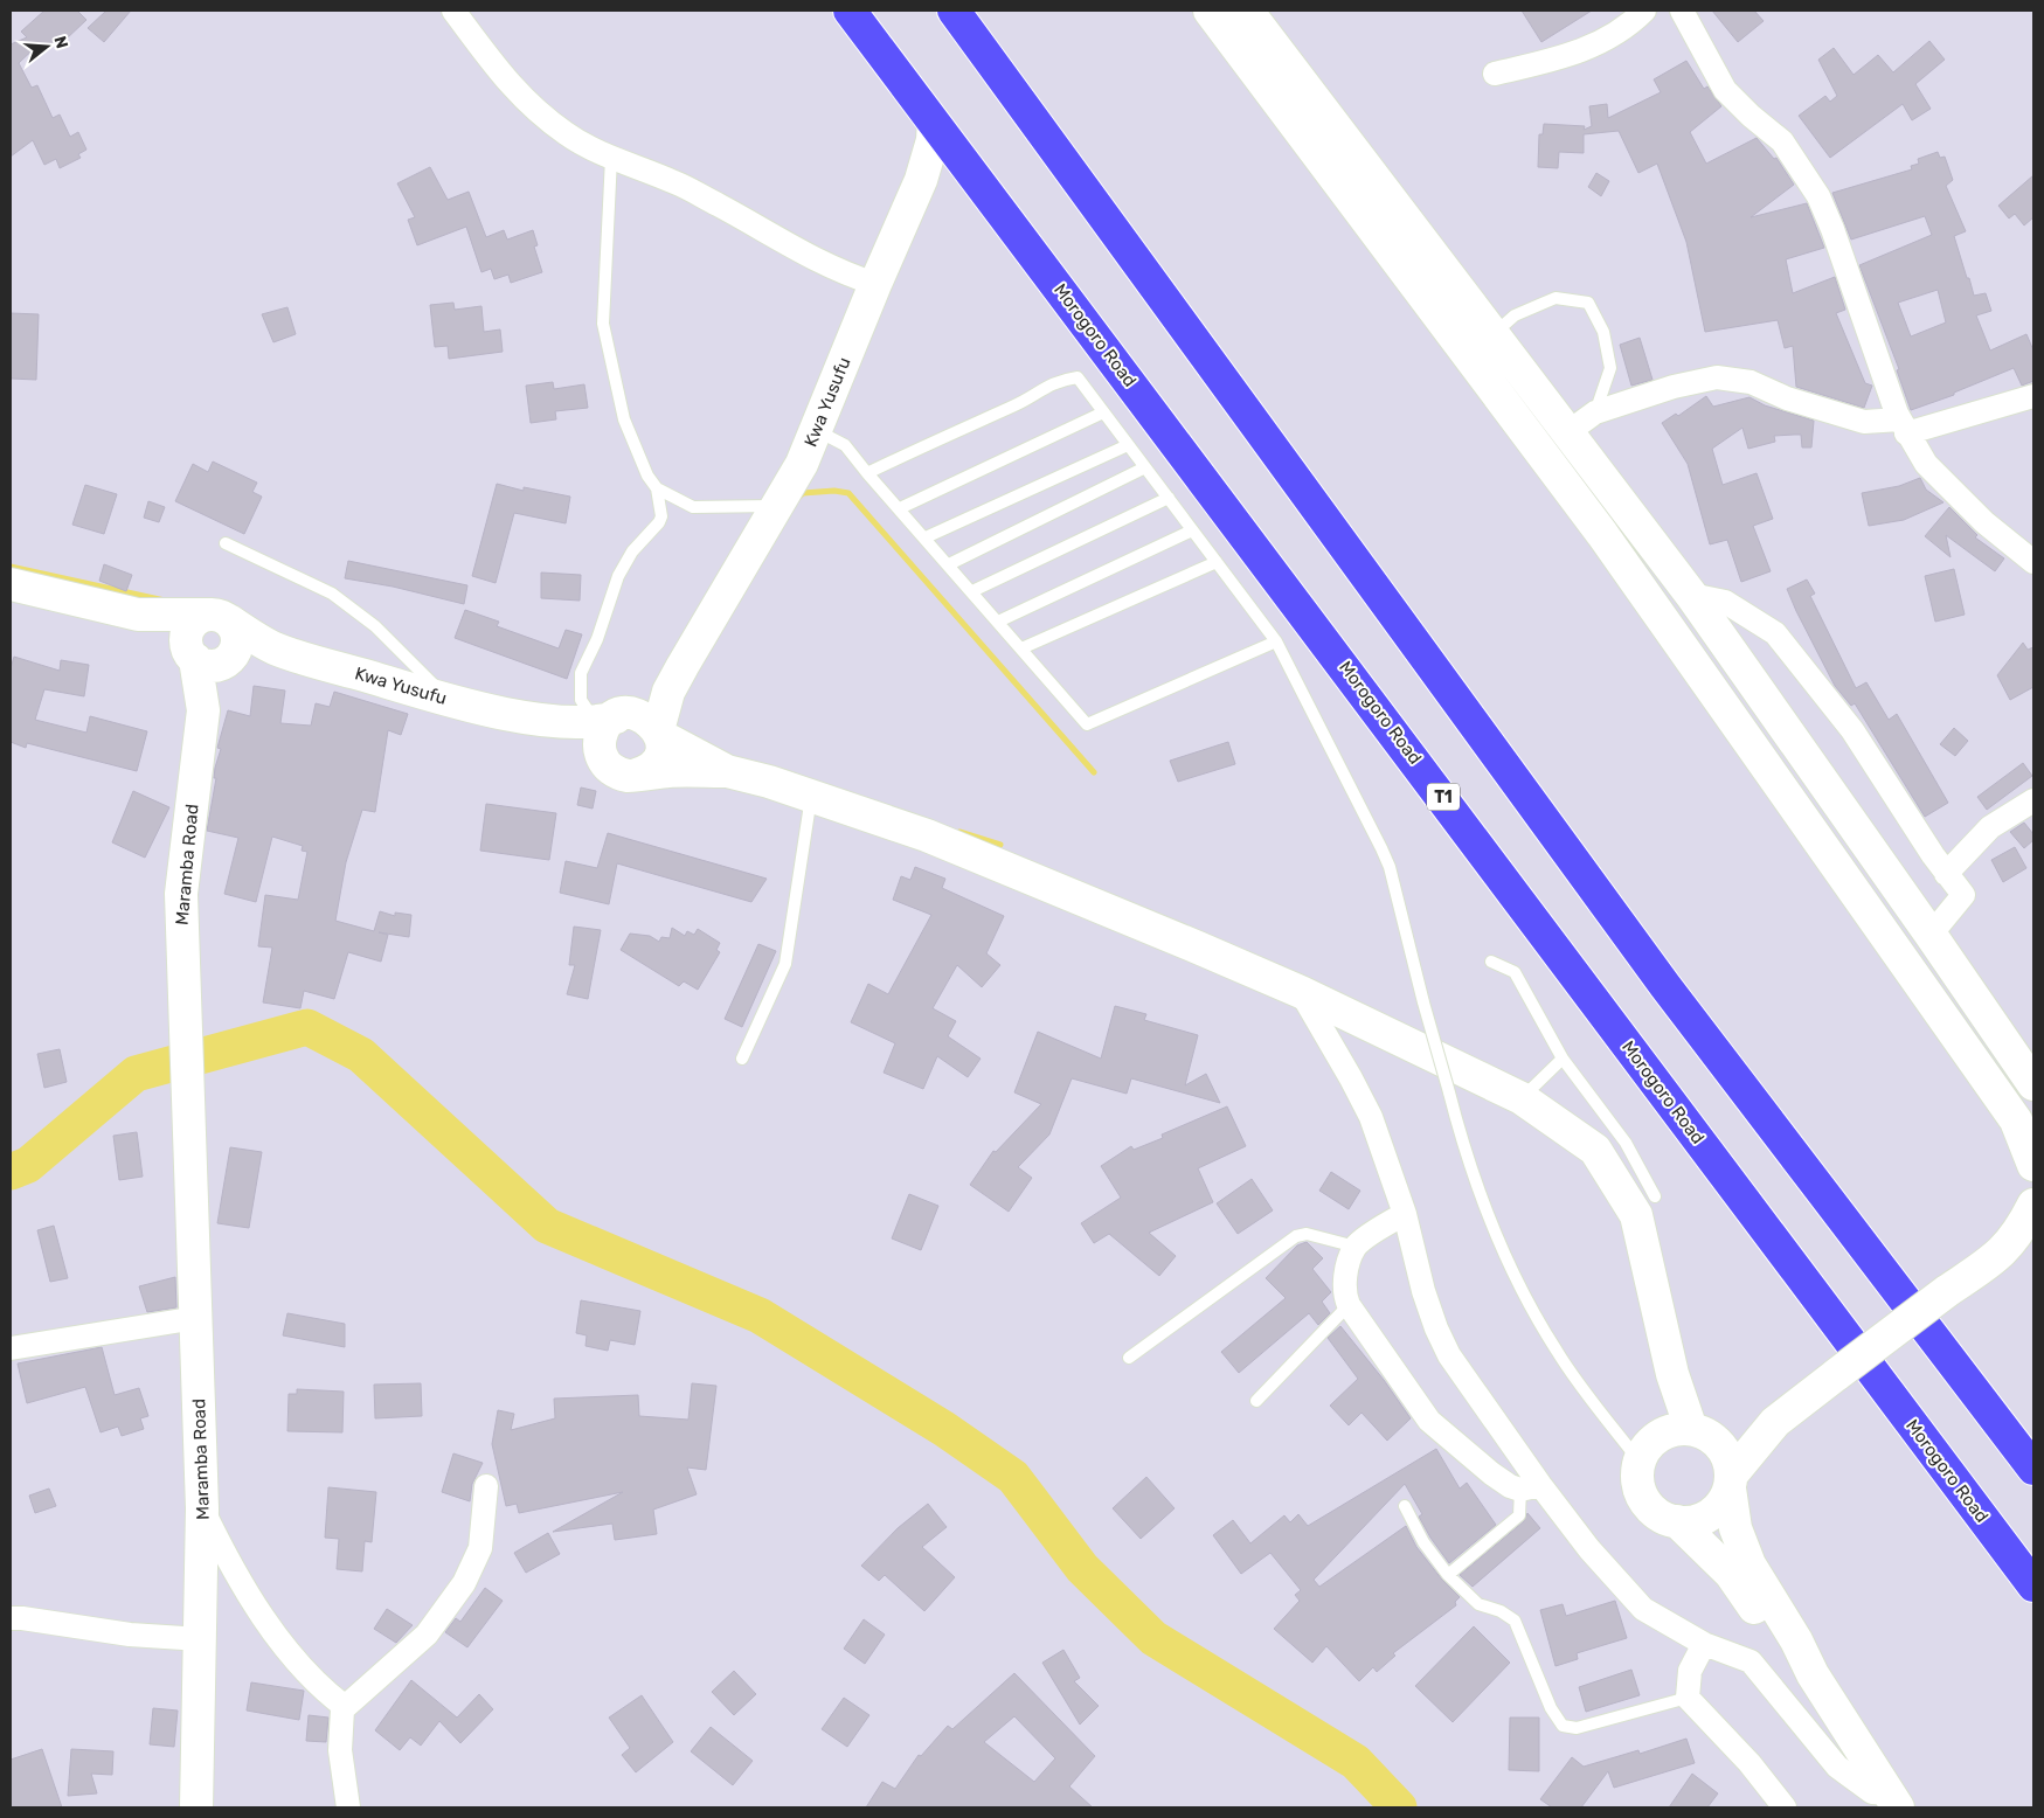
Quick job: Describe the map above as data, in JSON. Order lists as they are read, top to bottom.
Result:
{
  "streets": {
    "highway": ["Morogoro Road", "T1"],
    "street": ["Kwa Yusufu", "Maramba Road"]
  },
  "crossings": [
    ["Morogoro Road", "Kwa Yusufu"],
    ["Kwa Yusufu", "Maramba Road"]
  ],
  "north": "right"
}
